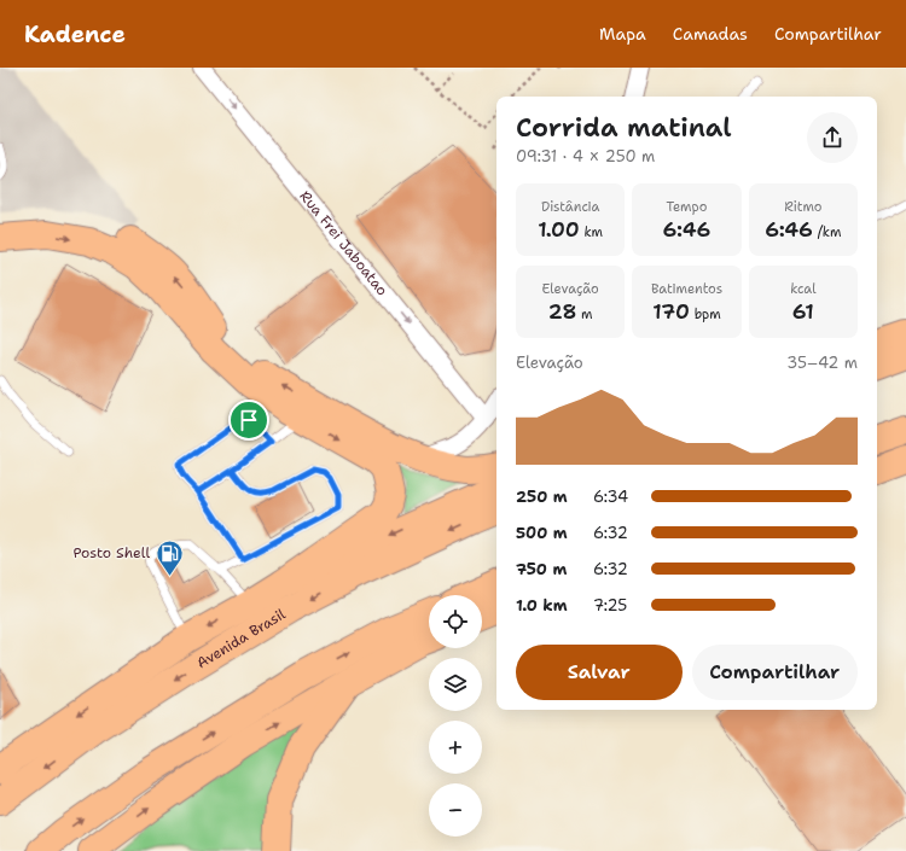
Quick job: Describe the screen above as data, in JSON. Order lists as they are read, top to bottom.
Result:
{
  "streets": {
    "highway": ["Avenida Brasil"],
    "street": ["Rua Frei Jaboatao"]
  },
  "one_way": ["Rua Frei Jaboatao"],
  "places": {
    "fuel station": ["Posto Shell"]
  },
  "page": {
    "header": "Kadence",
    "nav": ["Mapa", "Camadas", "Compartilhar"],
    "heading": ["Corrida matinal", "09:31 · 4 × 250 m"],
    "stats": [
      ["Distância", "1.00 km"],
      ["Tempo", "6:46"],
      ["Ritmo", "6:46 /km"],
      ["Elevação", "28 m"],
      ["Batimentos", "170 bpm"],
      ["kcal", "61"]
    ],
    "chart": ["Elevação", "35–42 m"],
    "list": [
      {
        "name": "250 m",
        "note": "6:34"
      },
      {
        "name": "500 m",
        "note": "6:32"
      },
      {
        "name": "750 m",
        "note": "6:32"
      },
      {
        "name": "1.0 km",
        "note": "7:25"
      }
    ],
    "map_buttons": ["+", "−"],
    "buttons": ["Salvar", "Compartilhar"]
  }
}
